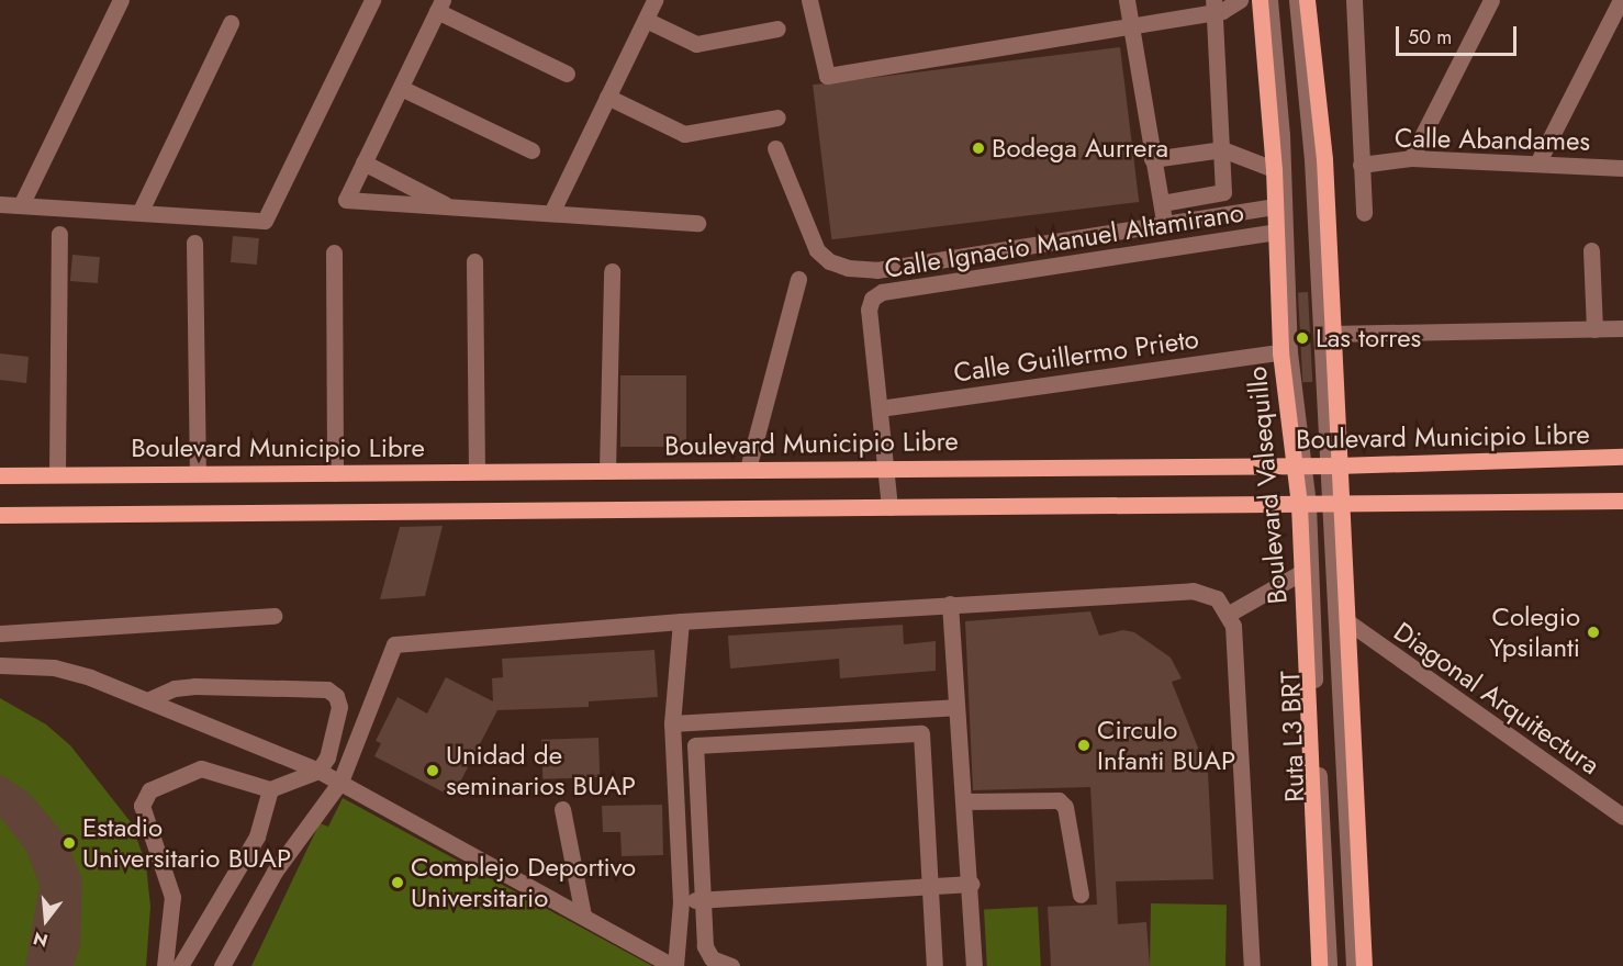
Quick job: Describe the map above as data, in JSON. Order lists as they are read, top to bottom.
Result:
{
  "streets": {
    "main road": ["Boulevard Municipio Libre", "Boulevard Valsequillo"],
    "street": [
      "Calle Abandames",
      "Calle Ignacio Manuel Altamirano",
      "Calle Guillermo Prieto",
      "Diagonal Arquitectura",
      "Ruta L3 BRT"
    ]
  },
  "crossings": [
    ["Calle Ignacio Manuel Altamirano", "Calle Guillermo Prieto"],
    ["Calle Ignacio Manuel Altamirano", "Boulevard Valsequillo"],
    ["Calle Guillermo Prieto", "Boulevard Valsequillo"],
    ["Boulevard Municipio Libre", "Boulevard Valsequillo"],
    ["Boulevard Valsequillo", "Ruta L3 BRT"]
  ],
  "places": [
    "Bodega Aurrera",
    "Las torres",
    "Colegio Ypsilanti",
    "Circulo Infanti BUAP",
    "Unidad de seminarios BUAP",
    "Estadio Universitario BUAP",
    "Complejo Deportivo Universitario"
  ],
  "scale_bar": "50 m",
  "north": "bottom"
}
